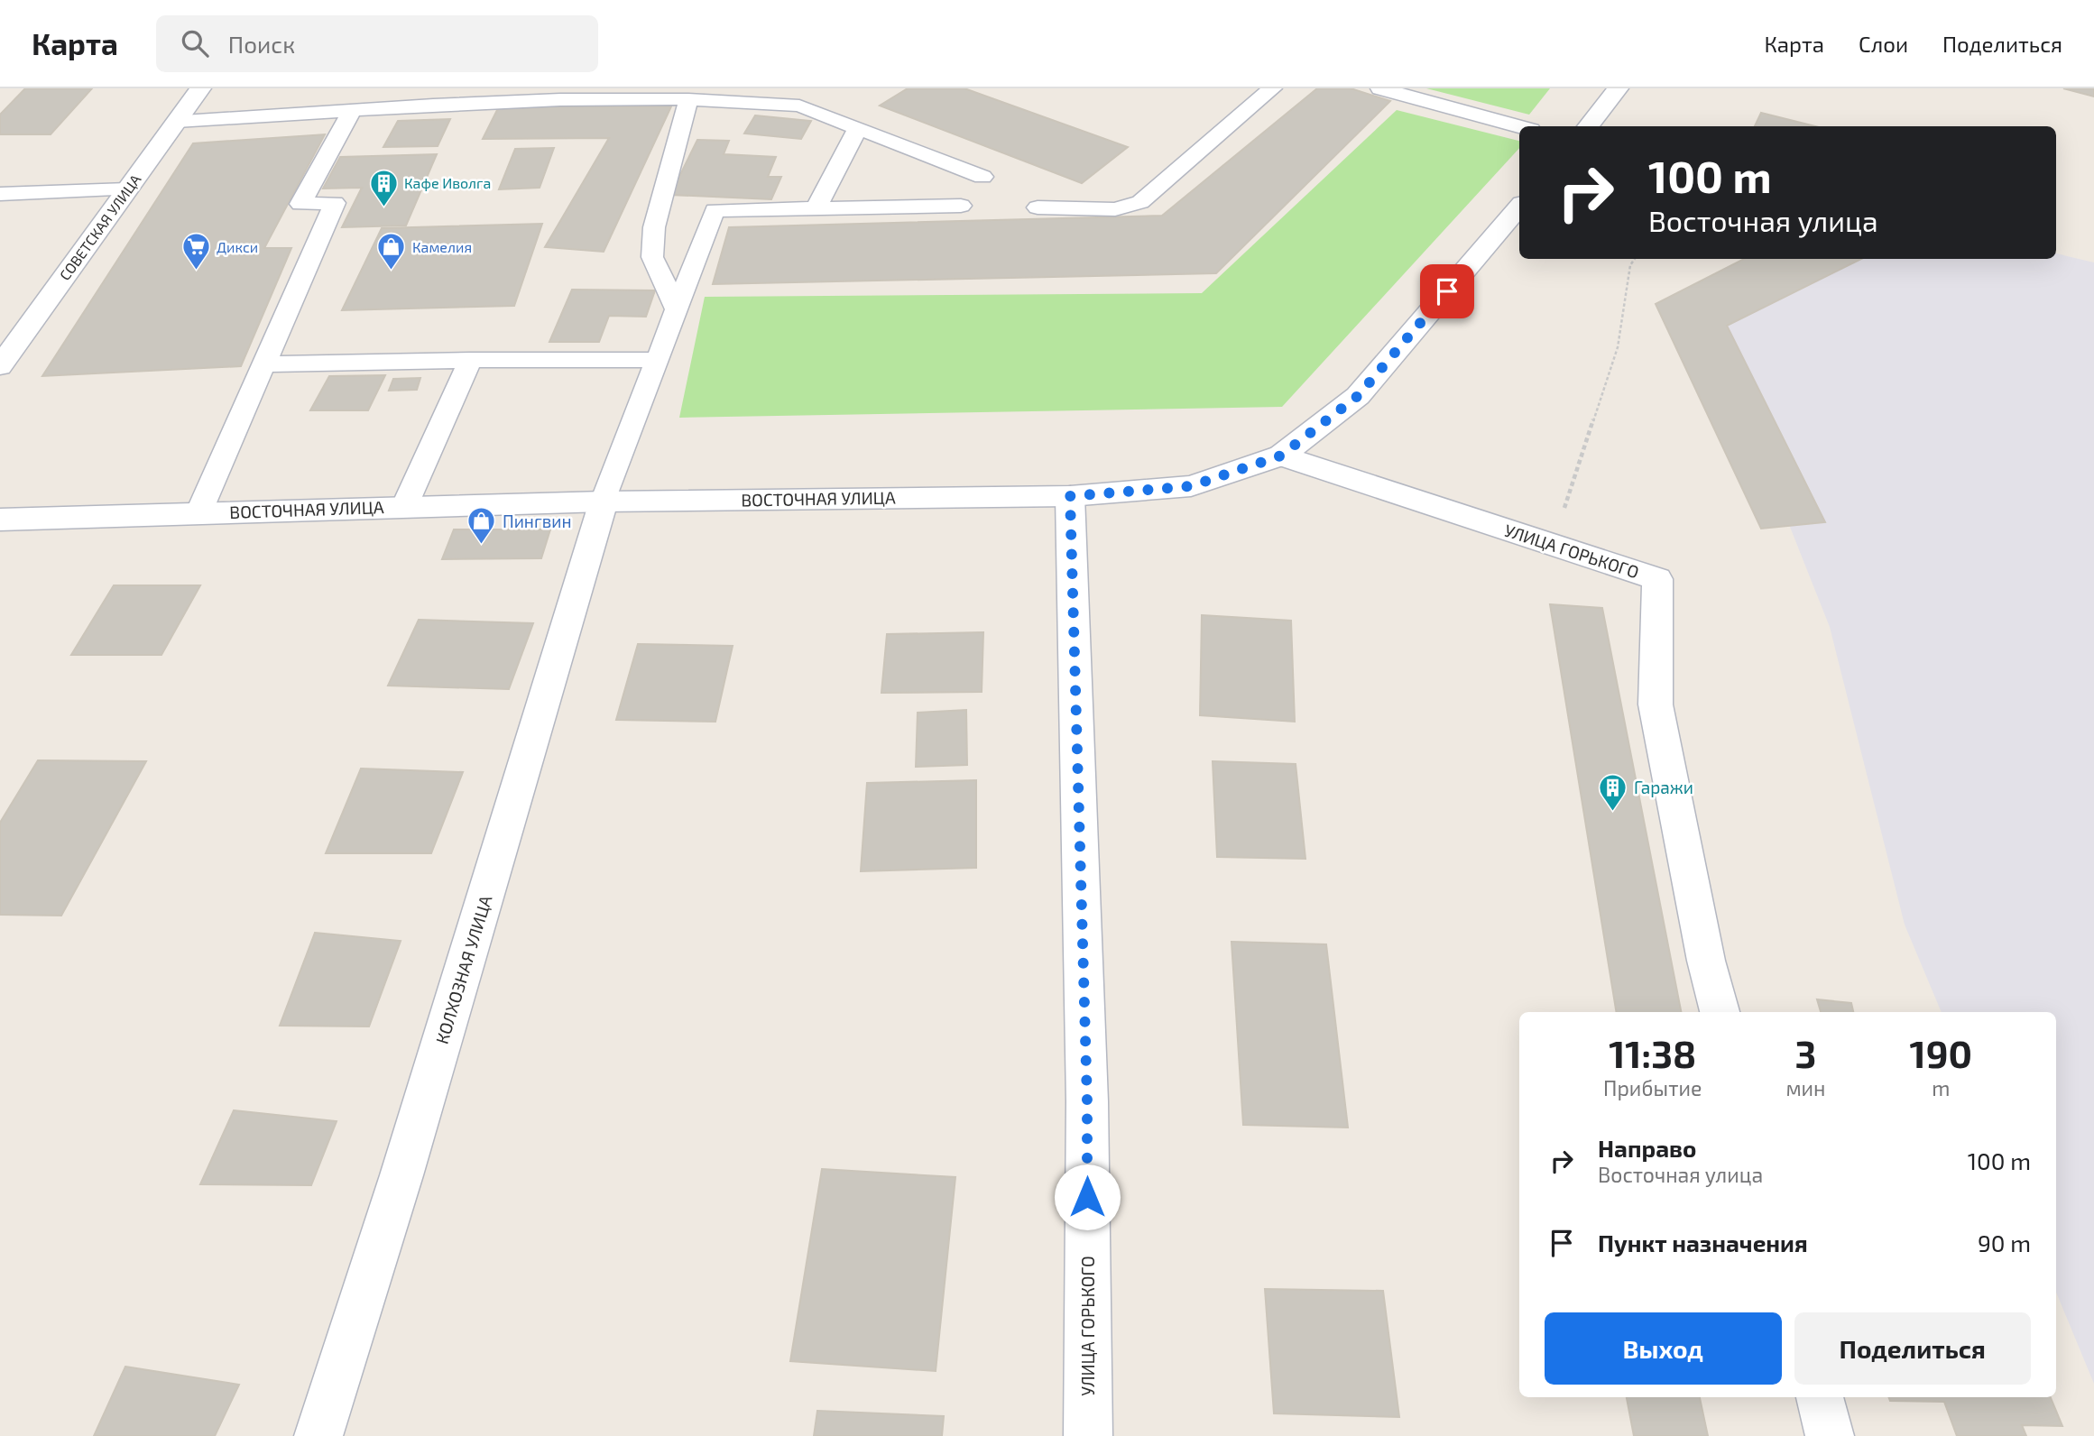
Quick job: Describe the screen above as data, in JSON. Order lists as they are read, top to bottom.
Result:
{
  "streets": {
    "main road": [
      "СОВЕТСКАЯ УЛИЦА",
      "ВОСТОЧНАЯ УЛИЦА",
      "УЛИЦА ГОРЬКОГО",
      "КОЛХОЗНАЯ УЛИЦА"
    ]
  },
  "crossings": [
    ["ВОСТОЧНАЯ УЛИЦА", "УЛИЦА ГОРЬКОГО"],
    ["ВОСТОЧНАЯ УЛИЦА", "КОЛХОЗНАЯ УЛИЦА"]
  ],
  "places": {
    "building": ["Кафе Иволга", "Гаражи"],
    "supermarket": ["Дикси"],
    "shop": ["Камелия", "Пингвин"]
  },
  "page": {
    "header": "Карта",
    "search": "Поиск",
    "nav": ["Карта", "Слои", "Поделиться"],
    "turn": ["100 m", "Восточная улица"],
    "eta": [
      "11:38",
      "Прибытие",
      "3",
      "мин",
      "190",
      "m"
    ],
    "list": [
      {
        "name": "Направо",
        "note": "Восточная улица",
        "value": "100 m"
      },
      {
        "name": "Пункт назначения",
        "value": "90 m"
      }
    ],
    "buttons": ["Выход", "Поделиться"]
  }
}
